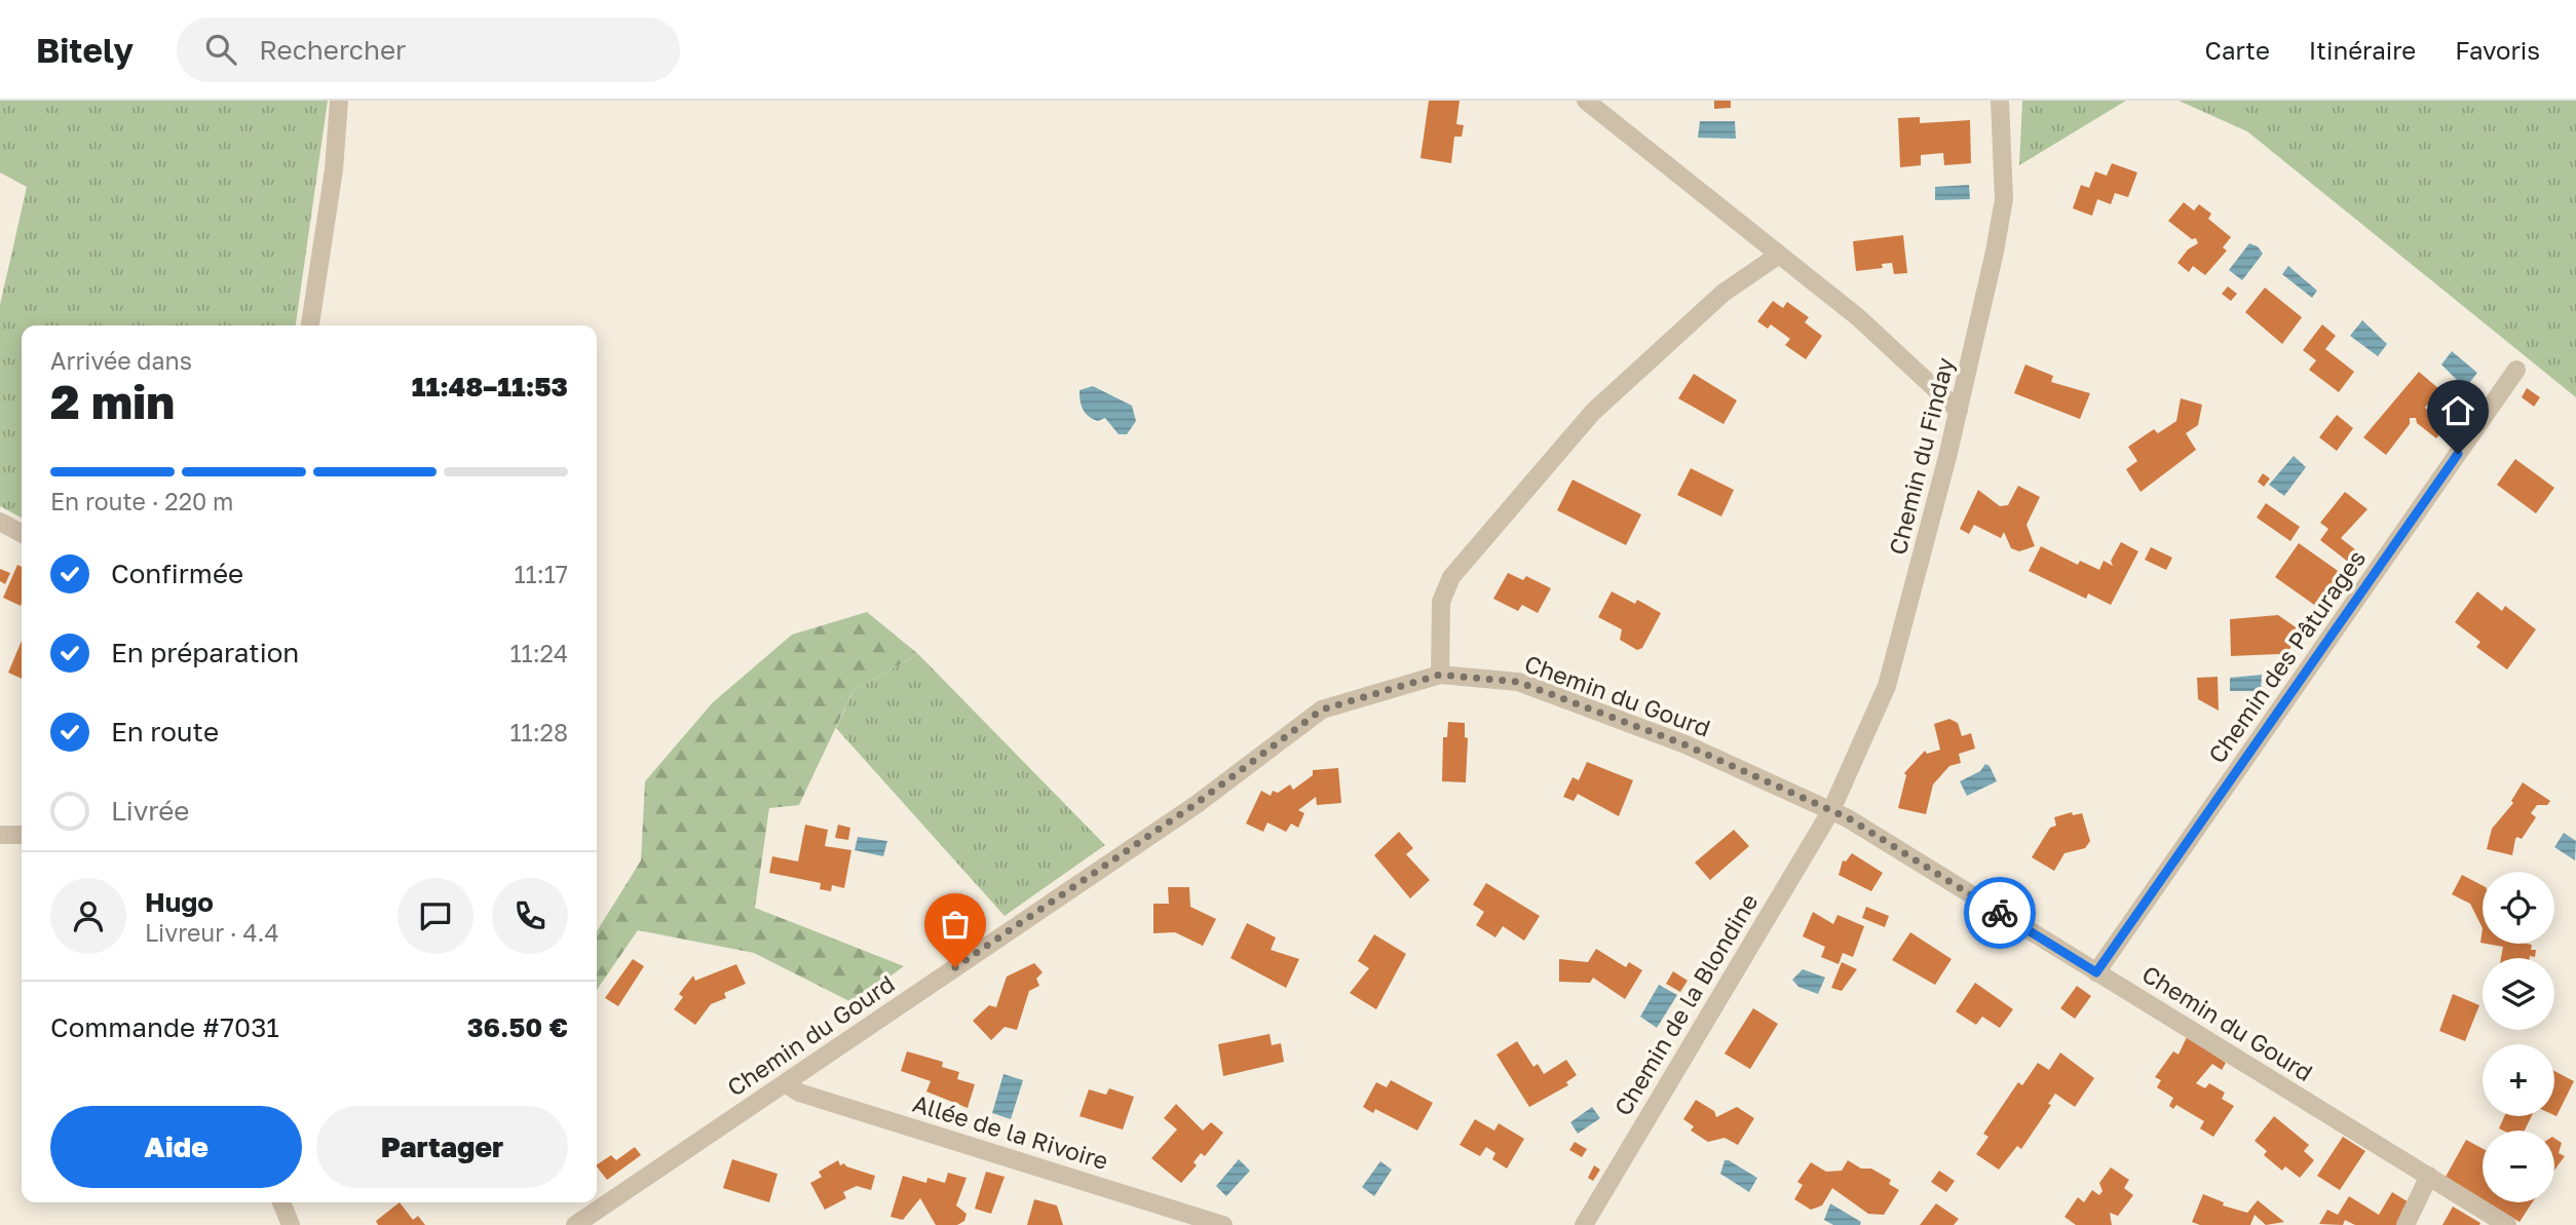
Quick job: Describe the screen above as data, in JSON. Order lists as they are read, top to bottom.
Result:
{
  "streets": {
    "street": [
      "Chemin du Finday",
      "Chemin des Pâturages",
      "Chemin du Gourd",
      "Chemin de la Blondine",
      "Allée de la Rivoire"
    ]
  },
  "crossings": [
    ["Chemin du Finday", "Chemin du Gourd"],
    ["Chemin du Finday", "Chemin de la Blondine"],
    ["Chemin des Pâturages", "Chemin du Gourd"],
    ["Chemin du Gourd", "Chemin de la Blondine"],
    ["Chemin du Gourd", "Allée de la Rivoire"]
  ],
  "page": {
    "header": "Bitely",
    "search": "Rechercher",
    "nav": ["Carte", "Itinéraire", "Favoris"],
    "heading": ["2 min", "Arrivée dans", "11:48–11:53"],
    "panel": [
      "Hugo",
      "Livreur · 4.4",
      "Commande #7031",
      "36.50 €"
    ],
    "bar": "En route · 220 m",
    "list": [
      ["Confirmée", "11:17"],
      ["En préparation", "11:24"],
      ["En route", "11:28"],
      "Livrée"
    ],
    "map_buttons": ["+", "−"],
    "buttons": ["Aide", "Partager"]
  }
}
